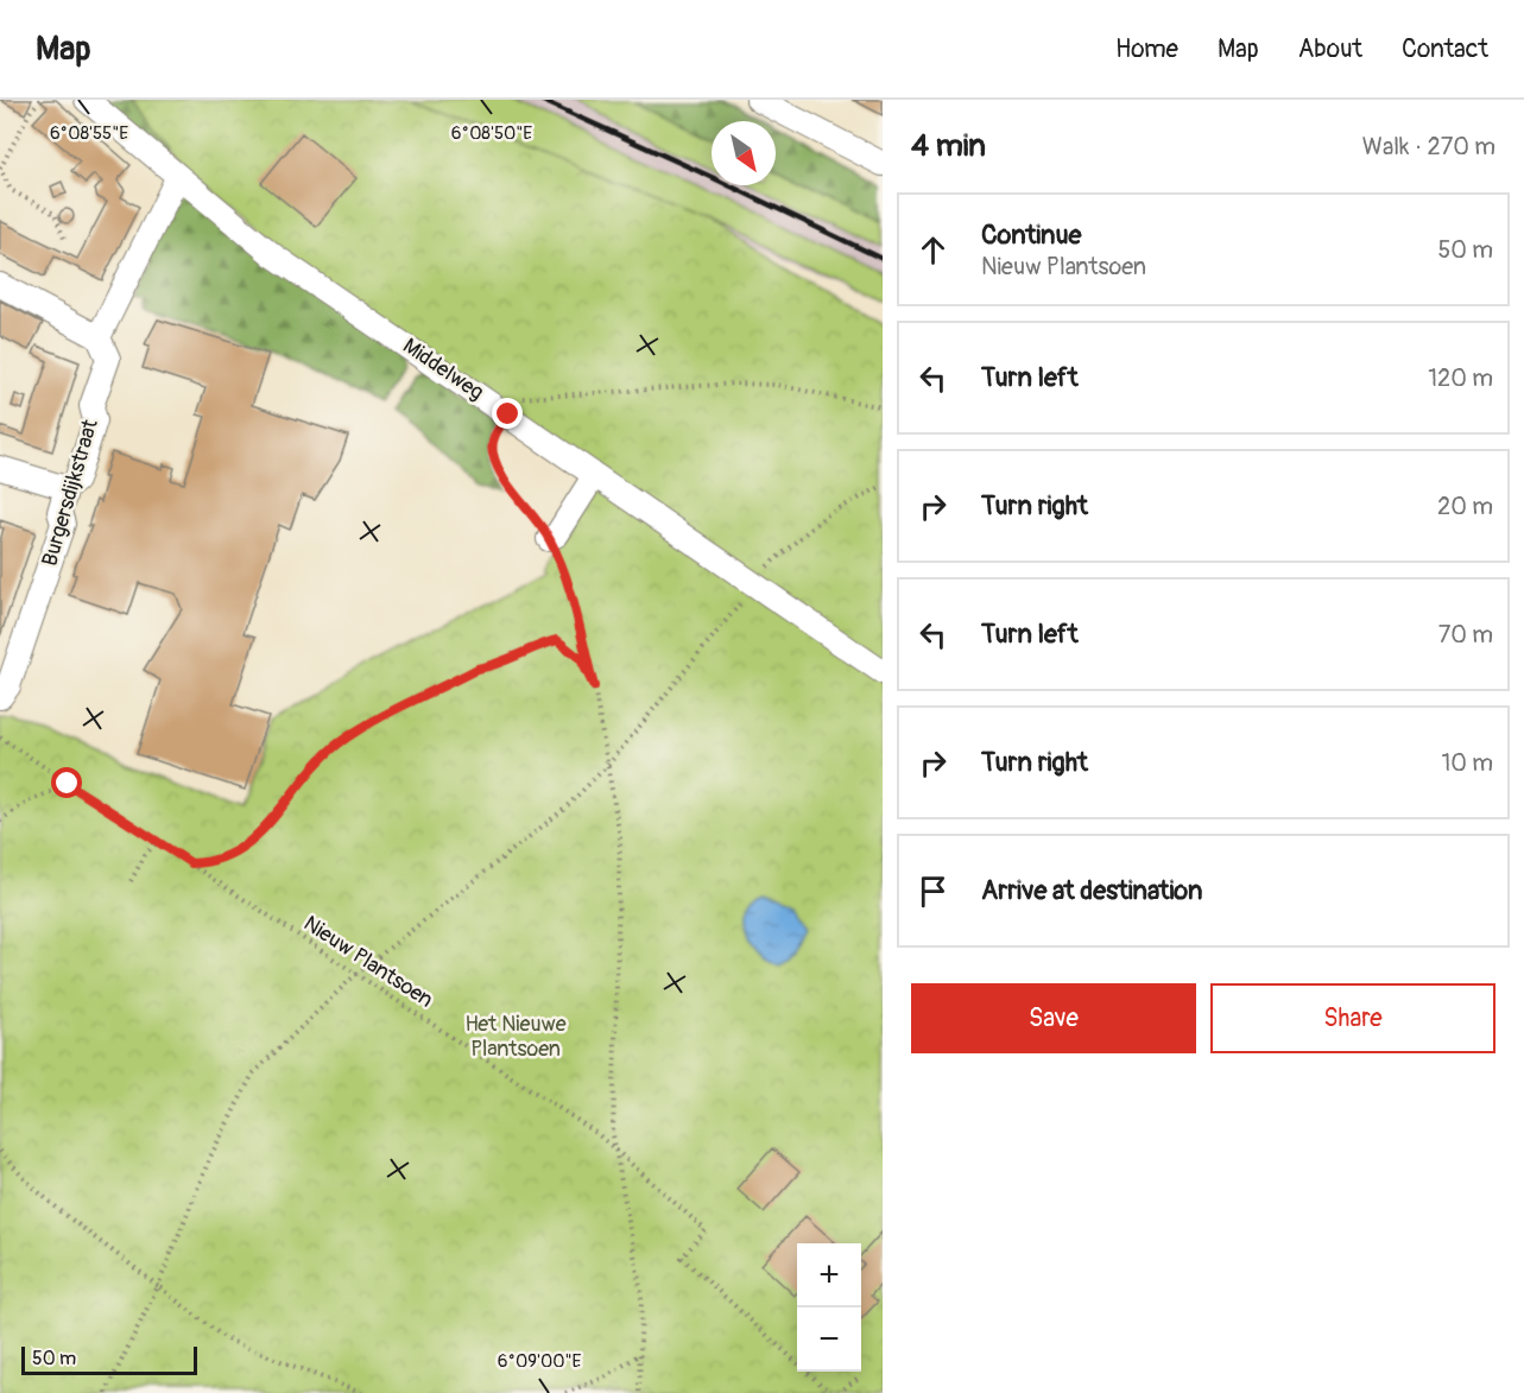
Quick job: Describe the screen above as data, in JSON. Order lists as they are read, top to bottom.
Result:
{
  "streets": {
    "street": ["Middelweg", "Burgersdijkstraat"],
    "path": ["Nieuw Plantsoen"]
  },
  "parks": ["Het Nieuwe Plantsoen"],
  "scale_bar": "50 m",
  "north": "bottom right",
  "page": {
    "header": "Map",
    "nav": [
      "Home",
      "Map",
      "About",
      "Contact"
    ],
    "heading": ["4 min", "Walk · 270 m"],
    "list": [
      ["Continue", "Nieuw Plantsoen", "50 m"],
      ["Turn left", "120 m"],
      ["Turn right", "20 m"],
      ["Turn left", "70 m"],
      ["Turn right", "10 m"],
      "Arrive at destination"
    ],
    "buttons": ["Save", "Share"],
    "map_buttons": ["+", "−"],
    "scale": "50 m"
  },
  "coordinates": ["6°08'55\"E", "6°08'50\"E", "6°09'00\"E"]
}
